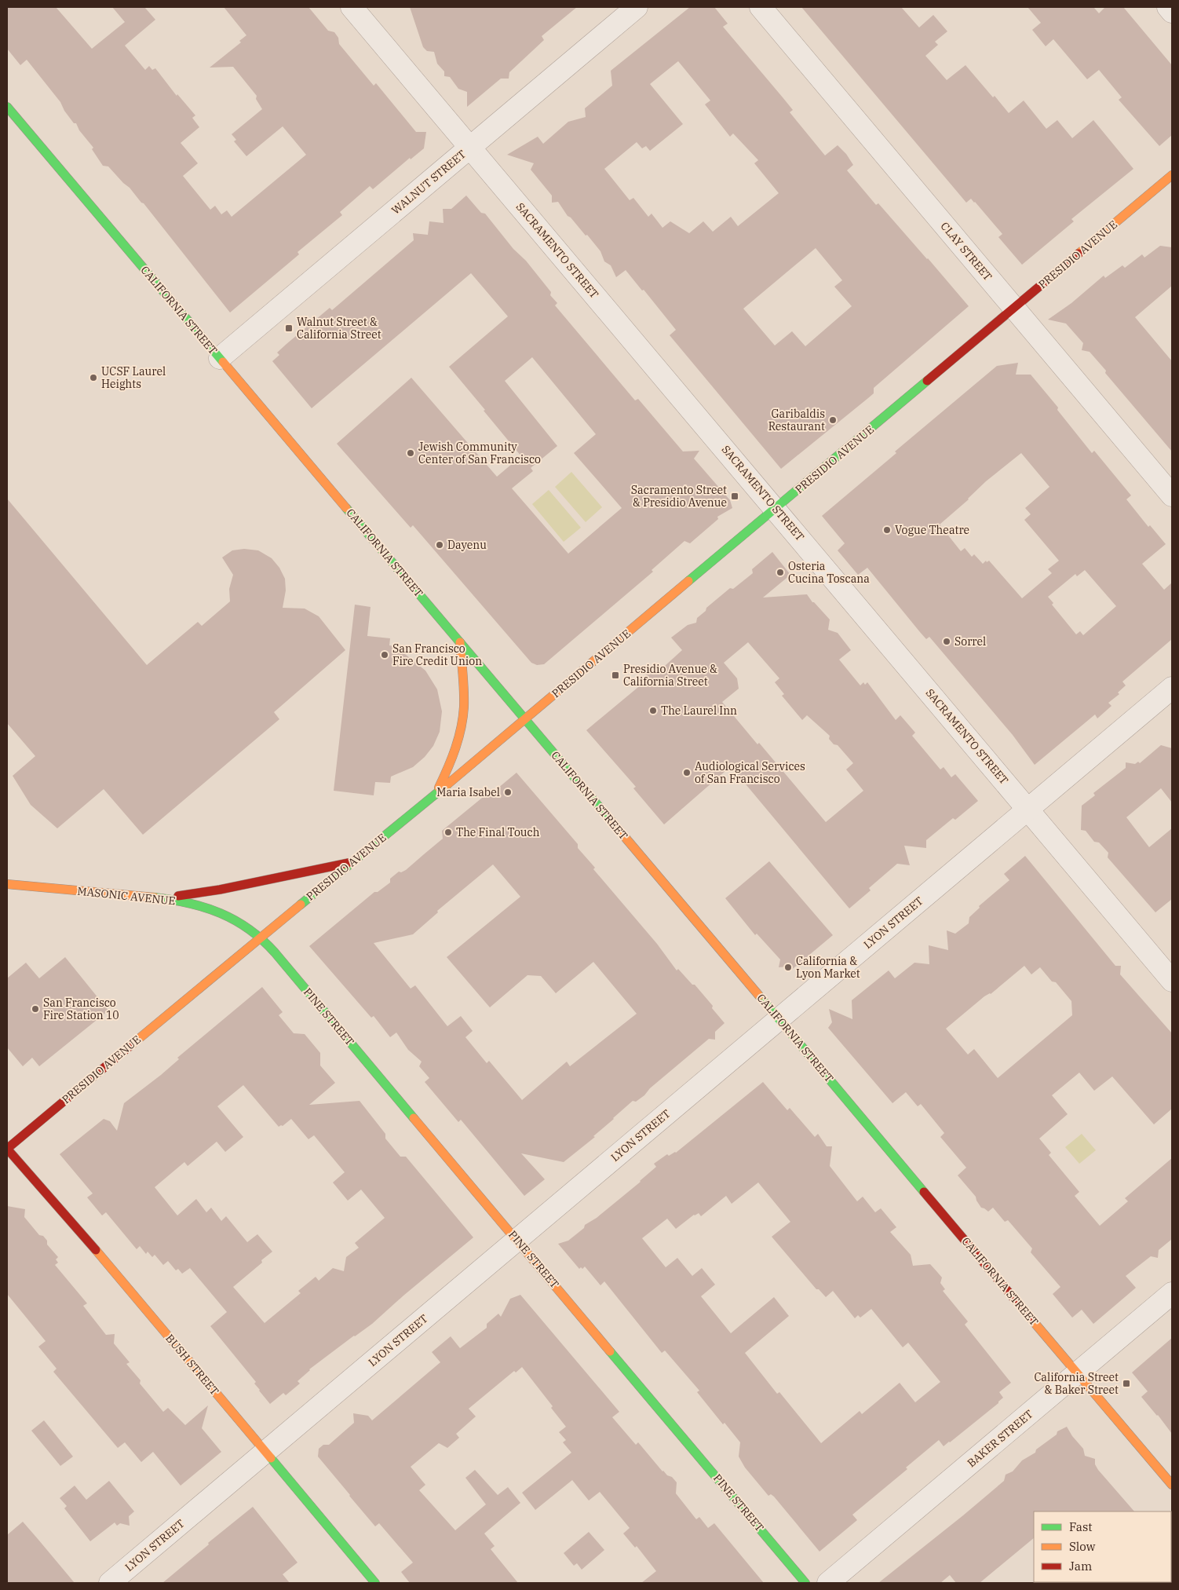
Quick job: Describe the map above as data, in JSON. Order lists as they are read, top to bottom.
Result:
{
  "streets": {
    "main road": [
      "PRESIDIO AVENUE",
      "CALIFORNIA STREET",
      "MASONIC AVENUE",
      "PINE STREET",
      "BUSH STREET"
    ],
    "street": [
      "WALNUT STREET",
      "SACRAMENTO STREET",
      "CLAY STREET",
      "LYON STREET",
      "BAKER STREET"
    ]
  },
  "crossings": [
    ["WALNUT STREET", "SACRAMENTO STREET"],
    ["WALNUT STREET", "CALIFORNIA STREET"],
    ["SACRAMENTO STREET", "PRESIDIO AVENUE"],
    ["SACRAMENTO STREET", "LYON STREET"],
    ["CLAY STREET", "PRESIDIO AVENUE"],
    ["PRESIDIO AVENUE", "CALIFORNIA STREET"],
    ["PRESIDIO AVENUE", "MASONIC AVENUE"],
    ["PRESIDIO AVENUE", "PINE STREET"],
    ["PRESIDIO AVENUE", "BUSH STREET"],
    ["CALIFORNIA STREET", "LYON STREET"],
    ["CALIFORNIA STREET", "BAKER STREET"],
    ["MASONIC AVENUE", "PINE STREET"],
    ["LYON STREET", "PINE STREET"],
    ["LYON STREET", "BUSH STREET"]
  ],
  "places": {
    "transit": [
      "Walnut Street & California Street",
      "Sacramento Street & Presidio Avenue",
      "Presidio Avenue & California Street",
      "California Street & Baker Street"
    ],
    "other": [
      "UCSF Laurel Heights",
      "Garibaldis Restaurant",
      "Jewish Community Center of San Francisco",
      "Vogue Theatre",
      "Dayenu",
      "Osteria Cucina Toscana",
      "Sorrel",
      "San Francisco Fire Credit Union",
      "The Laurel Inn",
      "Audiological Services of San Francisco",
      "Maria Isabel",
      "The Final Touch",
      "California & Lyon Market",
      "San Francisco Fire Station 10"
    ]
  },
  "legend": ["Fast", "Slow", "Jam"]
}
